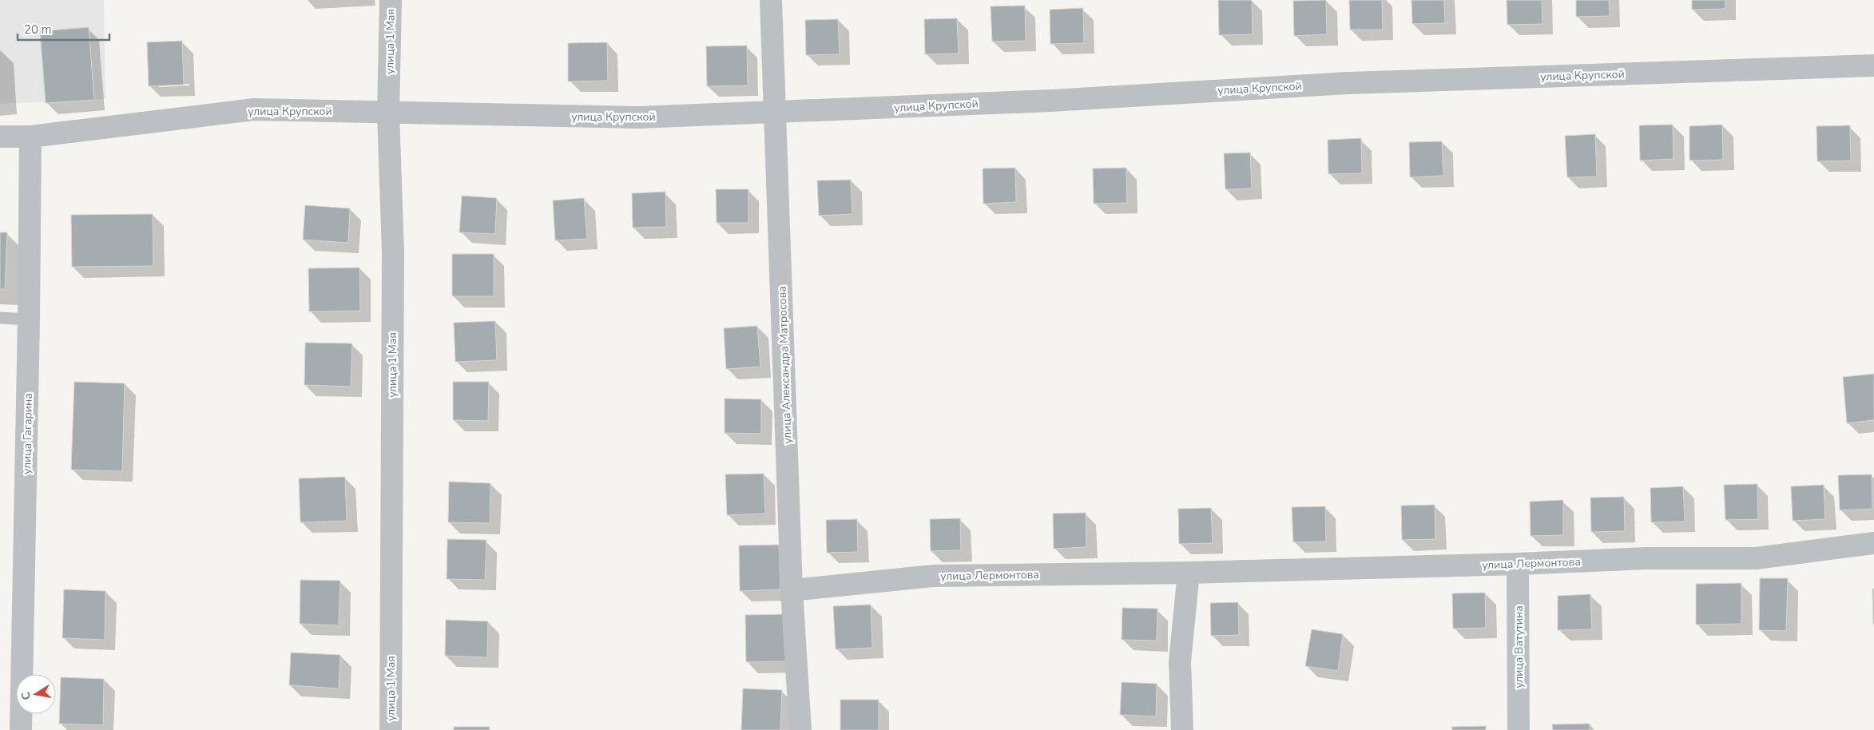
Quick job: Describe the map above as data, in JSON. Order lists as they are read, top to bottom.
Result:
{
  "streets": {
    "street": [
      "улица 1 Мая",
      "улица Крупской",
      "улица Александра Матросова",
      "улица Гагарина",
      "улица Лермонтова",
      "улица Ватутина"
    ]
  },
  "crossings": [
    ["улица 1 Мая", "улица Крупской"],
    ["улица Крупской", "улица Александра Матросова"],
    ["улица Крупской", "улица Гагарина"],
    ["улица Александра Матросова", "улица Лермонтова"],
    ["улица Лермонтова", "улица Ватутина"]
  ],
  "scale_bar": "20 m",
  "north": "left"
}
